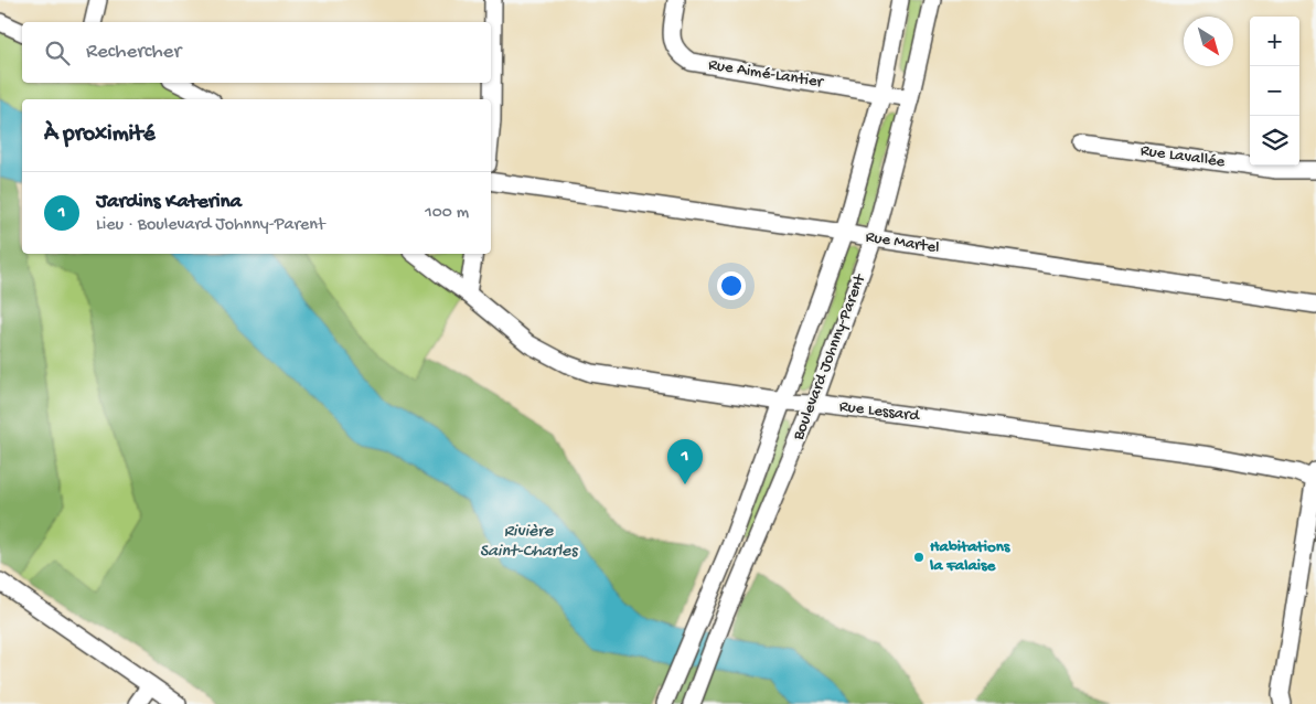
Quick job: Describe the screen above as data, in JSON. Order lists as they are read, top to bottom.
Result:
{
  "streets": {
    "street": [
      "Rue Aimé-Lantier",
      "Rue Lavallée",
      "Rue Martel",
      "Boulevard Johnny-Parent",
      "Rue Lessard"
    ]
  },
  "crossings": [
    ["Rue Aimé-Lantier", "Boulevard Johnny-Parent"],
    ["Rue Martel", "Boulevard Johnny-Parent"],
    ["Boulevard Johnny-Parent", "Rue Lessard"]
  ],
  "water": ["Rivière Saint-Charles"],
  "places": ["Habitations la Falaise"],
  "north": "bottom right",
  "page": {
    "map_buttons": ["+", "−"],
    "search": "Rechercher",
    "heading": "À proximité",
    "list": [
      {
        "mark": "1",
        "name": "Jardins Katerina",
        "note": "Lieu · Boulevard Johnny-Parent",
        "value": "100 m"
      }
    ],
    "pins": "1"
  }
}
